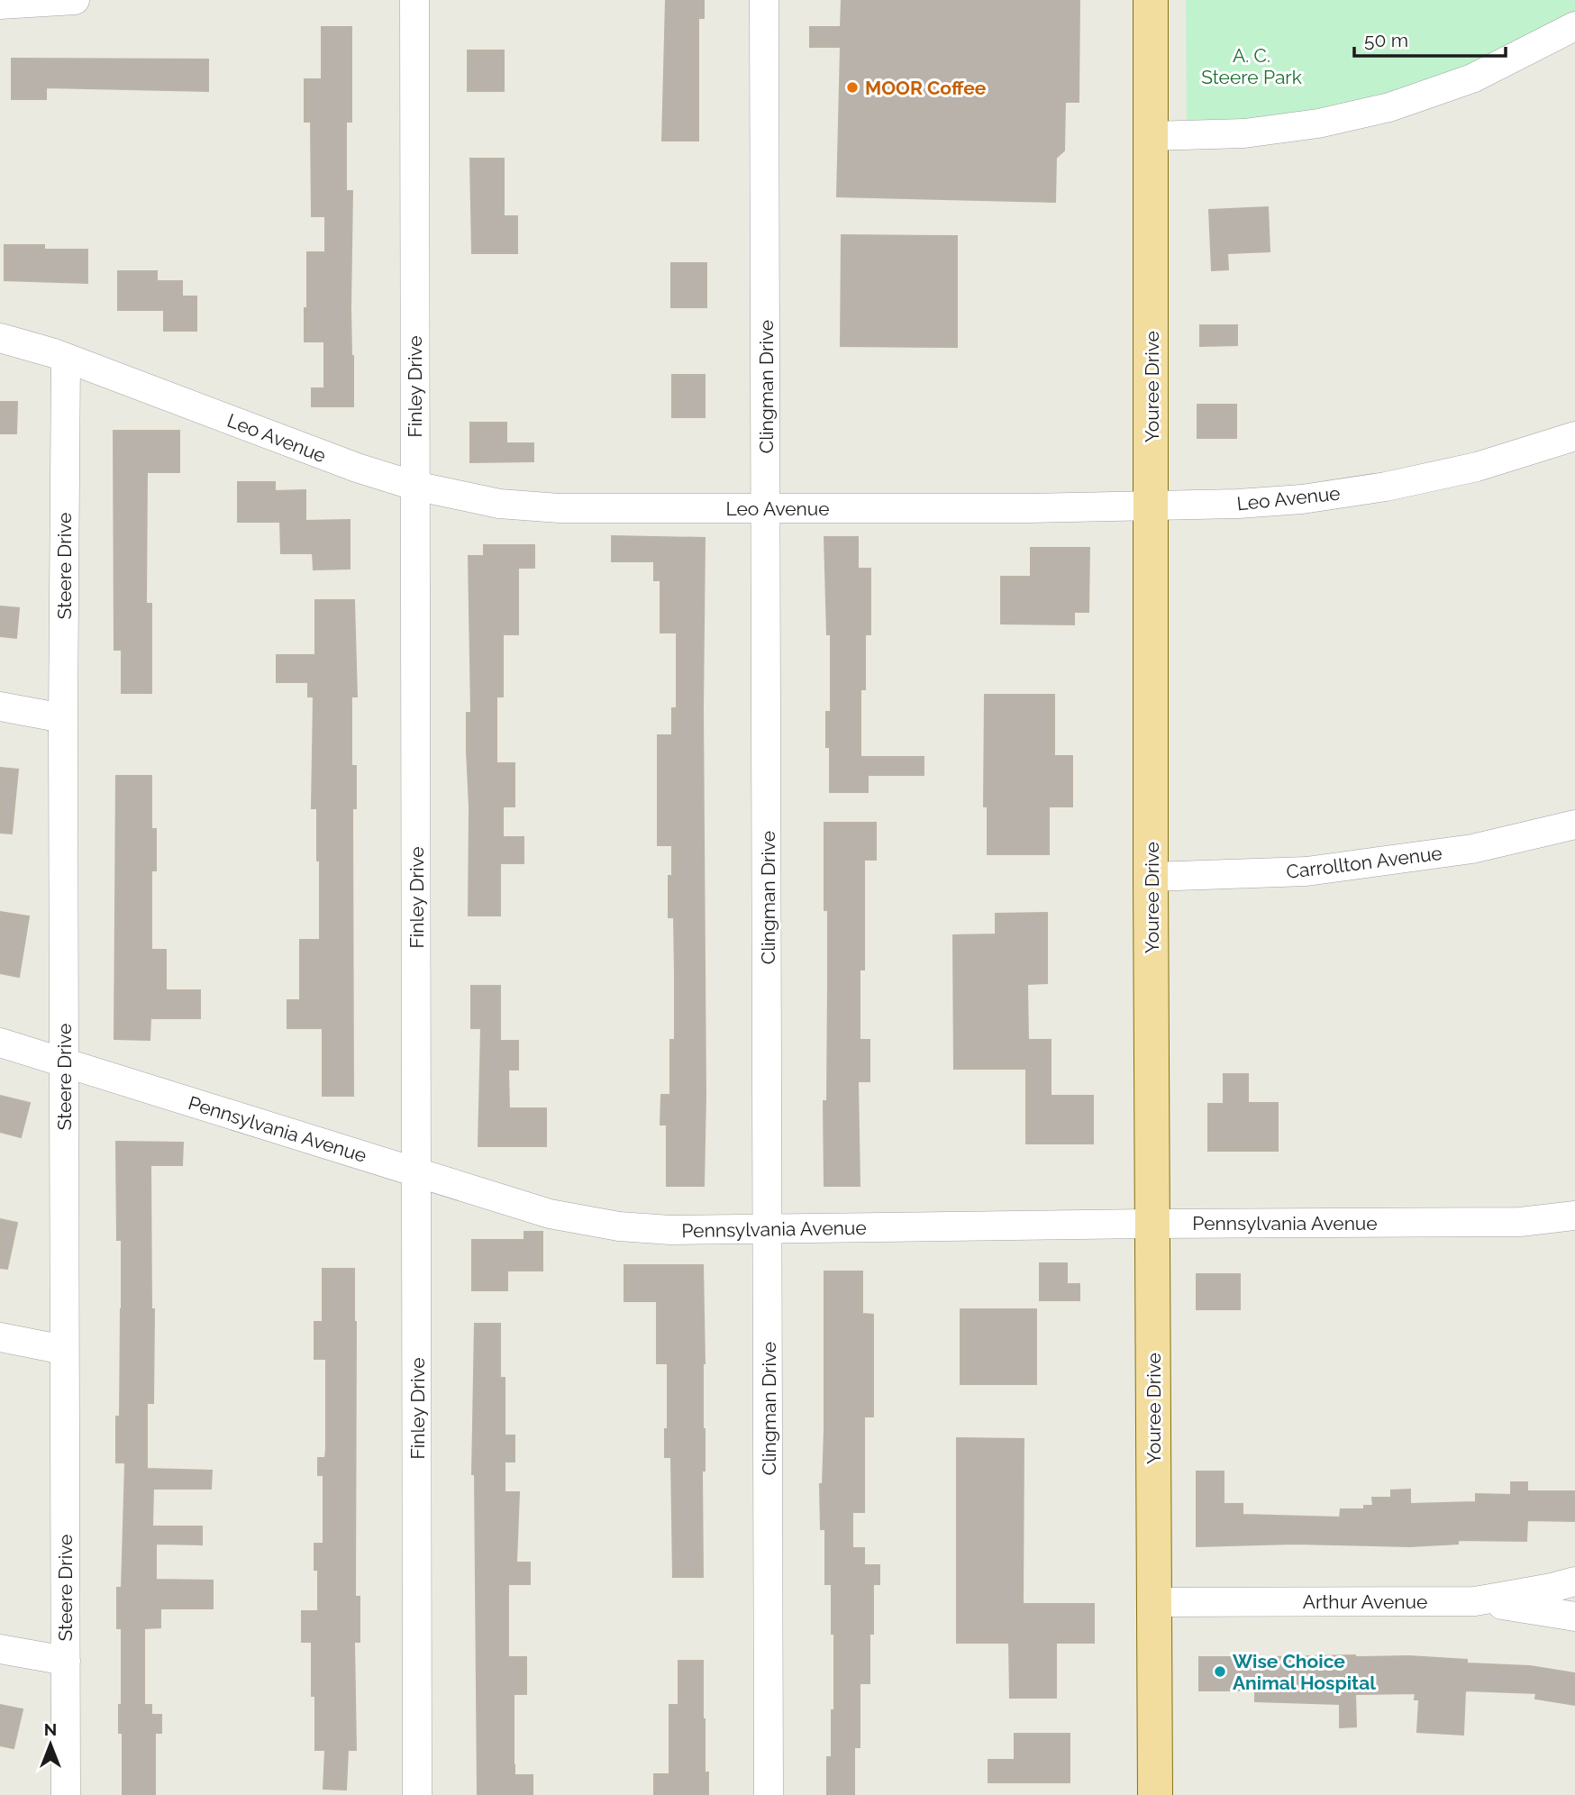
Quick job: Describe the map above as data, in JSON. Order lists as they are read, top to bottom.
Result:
{
  "streets": {
    "main road": ["Youree Drive"],
    "street": [
      "Finley Drive",
      "Clingman Drive",
      "Leo Avenue",
      "Steere Drive",
      "Carrollton Avenue",
      "Pennsylvania Avenue",
      "Arthur Avenue"
    ]
  },
  "crossings": [
    ["Finley Drive", "Leo Avenue"],
    ["Finley Drive", "Pennsylvania Avenue"],
    ["Clingman Drive", "Leo Avenue"],
    ["Clingman Drive", "Pennsylvania Avenue"],
    ["Youree Drive", "Leo Avenue"],
    ["Youree Drive", "Carrollton Avenue"],
    ["Youree Drive", "Pennsylvania Avenue"],
    ["Youree Drive", "Arthur Avenue"],
    ["Leo Avenue", "Steere Drive"],
    ["Steere Drive", "Pennsylvania Avenue"]
  ],
  "parks": ["A. C. Steere Park"],
  "places": ["MOOR Coffee", "Wise Choice Animal Hospital"],
  "scale_bar": "50 m",
  "north": "top"
}
